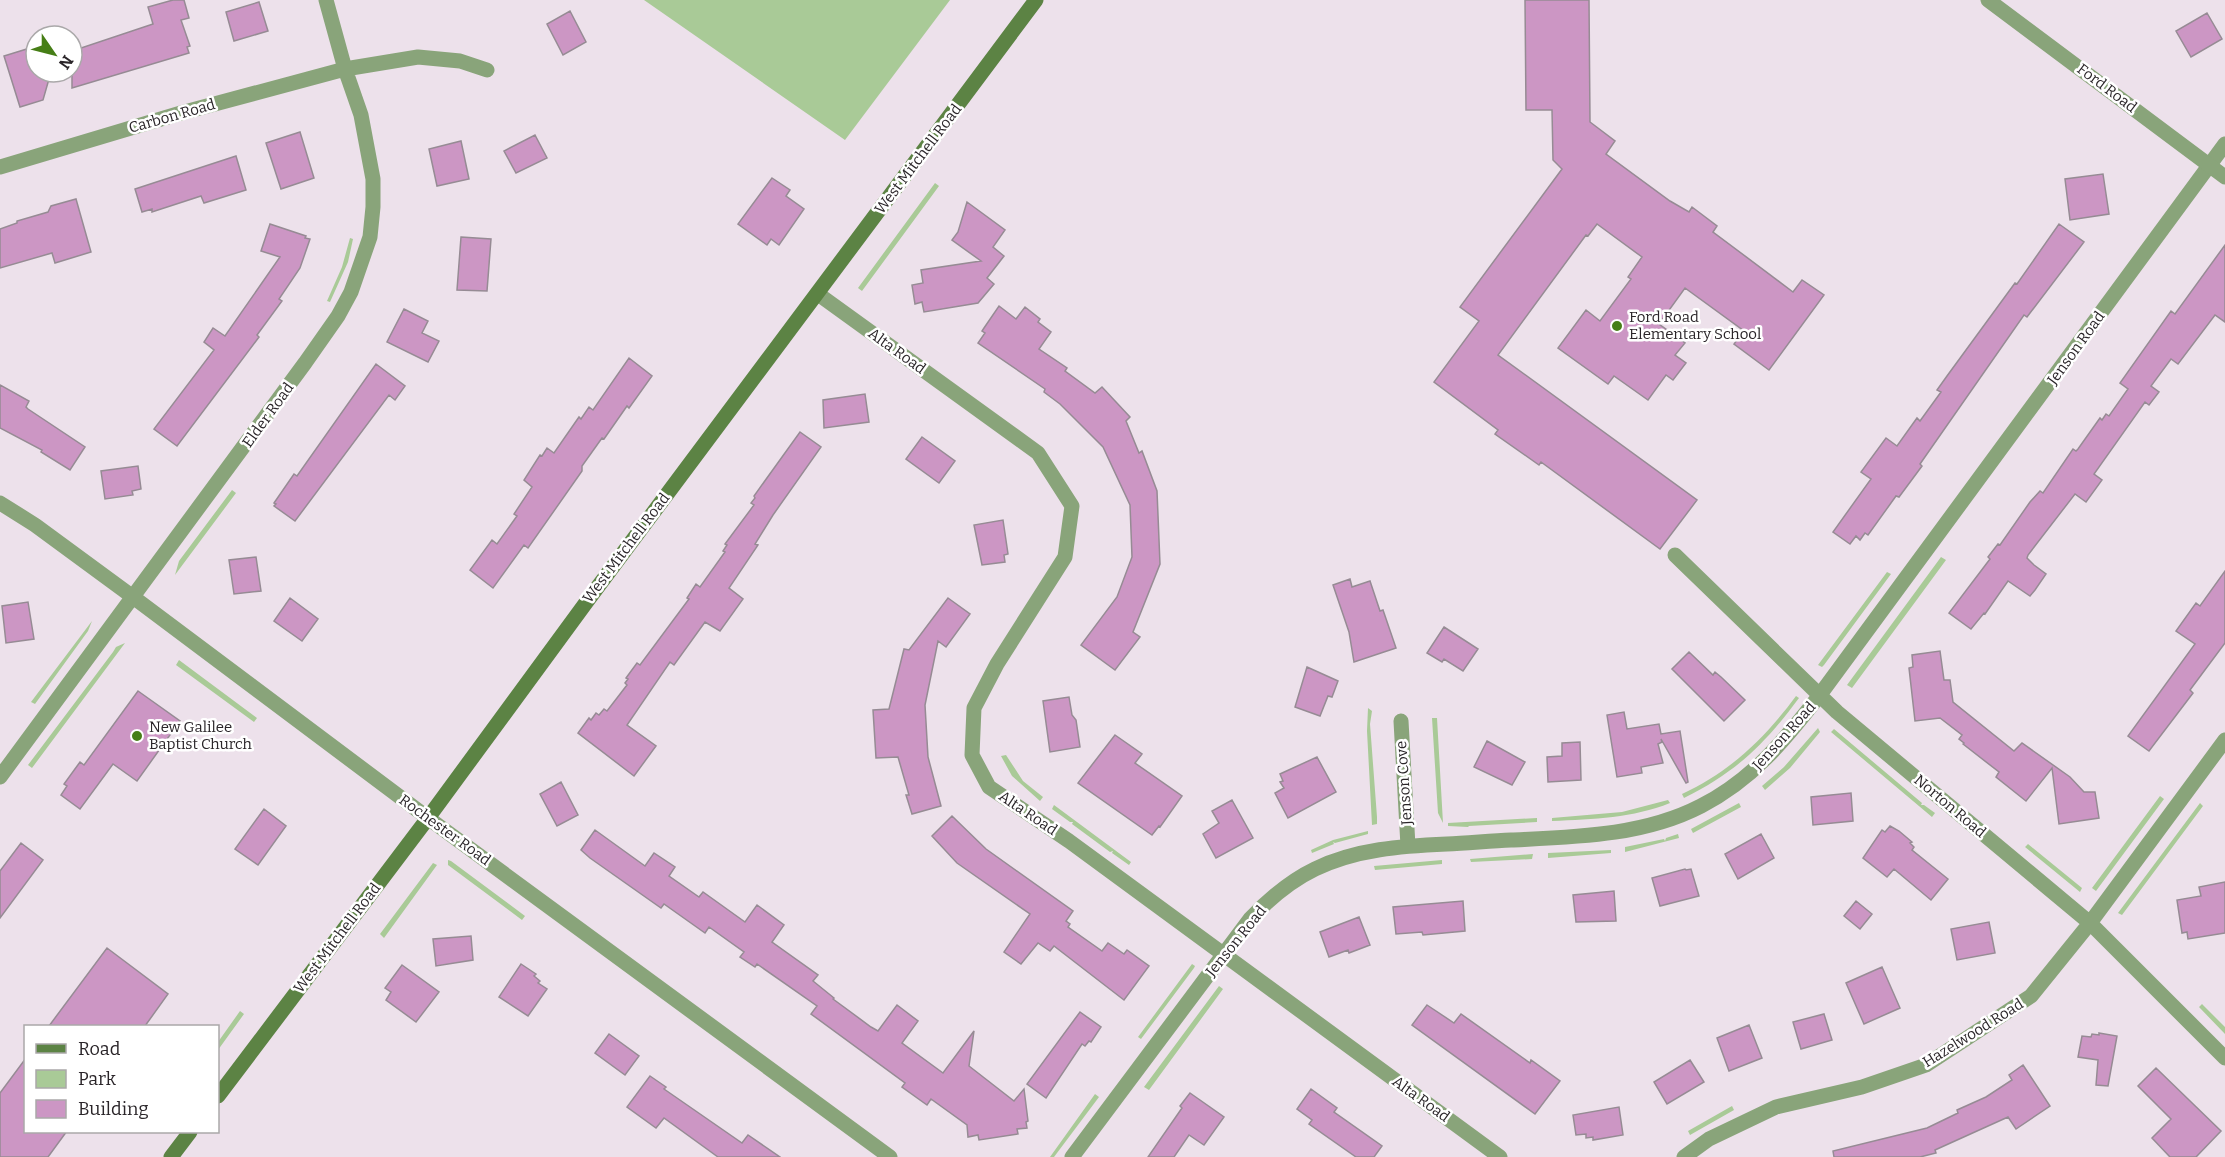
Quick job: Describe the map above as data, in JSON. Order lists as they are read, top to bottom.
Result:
{
  "streets": {
    "main road": ["West Mitchell Road"],
    "street": [
      "Ford Road",
      "Carbon Road",
      "Jenson Road",
      "Alta Road",
      "Elder Road",
      "Jenson Cove",
      "Norton Road",
      "Rochester Road",
      "Hazelwood Road"
    ]
  },
  "crossings": [
    ["Ford Road", "Jenson Road"],
    ["Carbon Road", "Elder Road"],
    ["West Mitchell Road", "Alta Road"],
    ["West Mitchell Road", "Rochester Road"],
    ["Jenson Road", "Alta Road"],
    ["Jenson Road", "Jenson Cove"],
    ["Jenson Road", "Norton Road"],
    ["Elder Road", "Rochester Road"],
    ["Norton Road", "Hazelwood Road"]
  ],
  "places": ["Ford Road Elementary School", "New Galilee Baptist Church"],
  "legend": ["Road", "Park", "Building"],
  "north": "bottom right"
}
